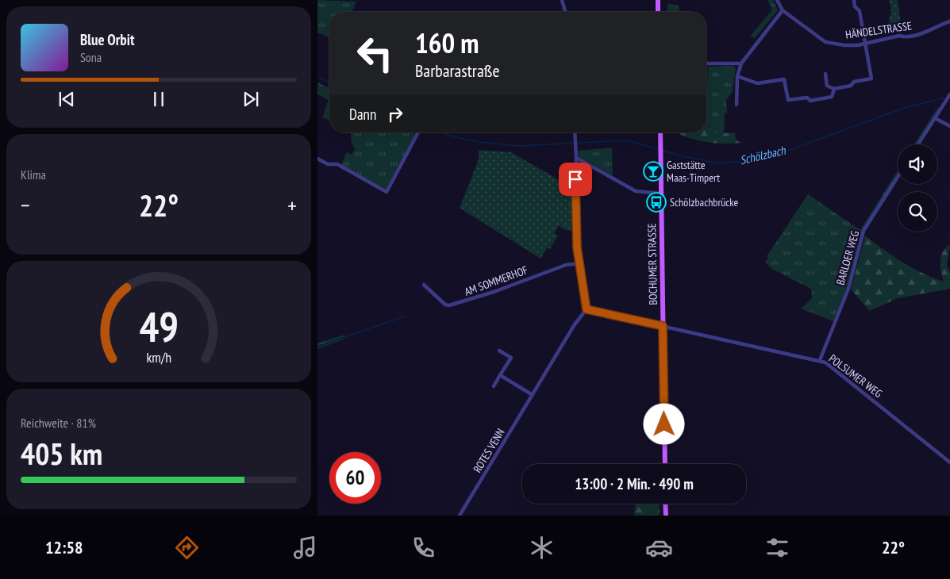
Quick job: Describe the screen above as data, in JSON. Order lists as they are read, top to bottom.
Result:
{
  "streets": {
    "main road": ["BOCHUMER STRASSE"],
    "street": [
      "HÄNDELSTRASSE",
      "BARLOER WEG",
      "AM SOMMERHOF",
      "POLSUMER WEG",
      "ROTES VENN"
    ]
  },
  "crossings": [
    ["BARLOER WEG", "POLSUMER WEG"],
    ["BOCHUMER STRASSE", "POLSUMER WEG"],
    ["POLSUMER WEG", "ROTES VENN"]
  ],
  "water": ["Schölzbach"],
  "places": {
    "bar": ["Gaststätte Maas-Timpert"],
    "bus stop": ["Schölzbachbrücke"]
  },
  "page": {
    "turn": ["160 m", "Barbarastraße"],
    "song": ["Blue Orbit", "Sona"],
    "then": "Dann",
    "tile": [
      "Klima",
      ["Reichweite · 81%", "405 km"]
    ],
    "heat": ["−", "22°", "+"],
    "limit": "60",
    "trip": "13:00 · 2 Min. · 490 m",
    "tabs": ["12:58", "22°"],
    "gauge": ["49", "km/h"]
  }
}
